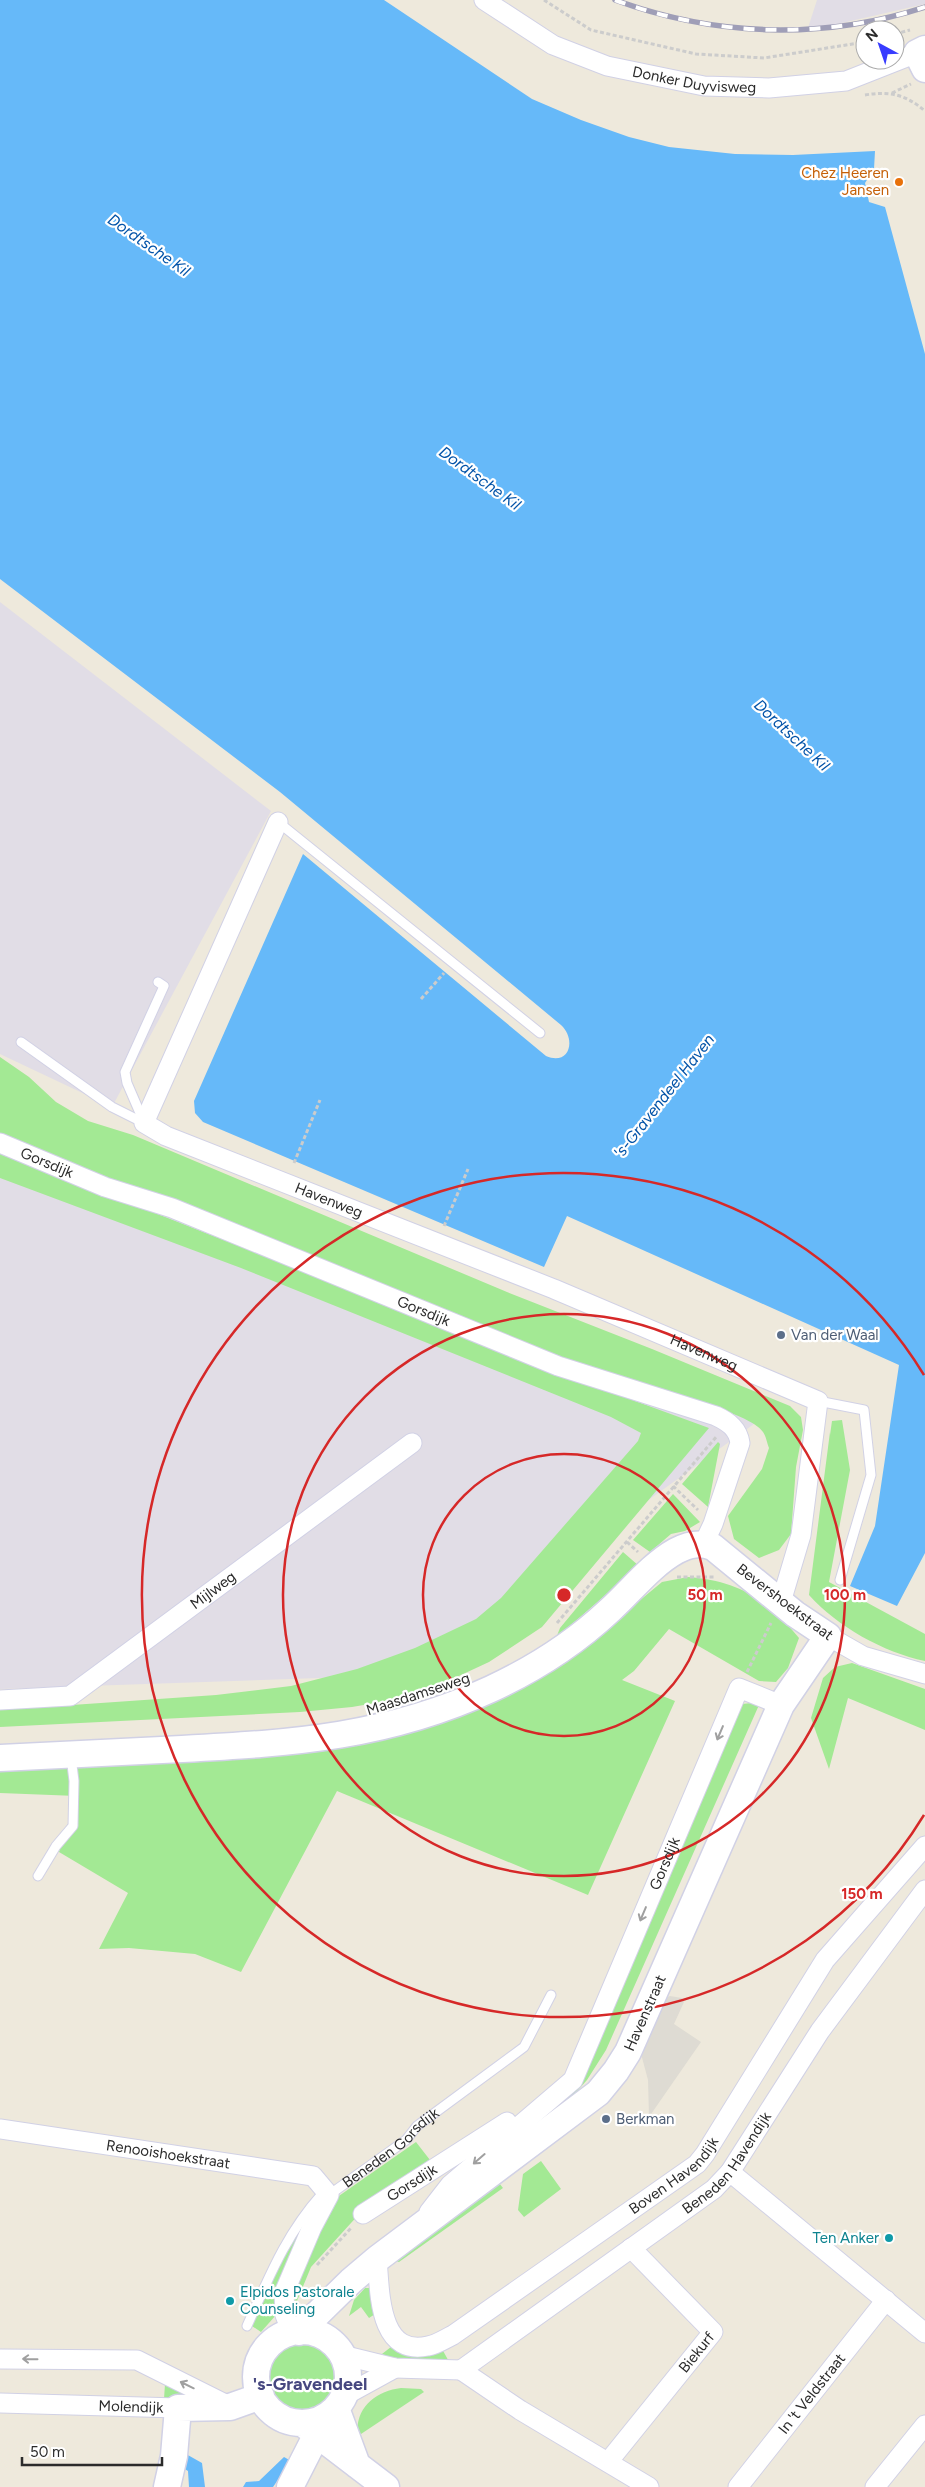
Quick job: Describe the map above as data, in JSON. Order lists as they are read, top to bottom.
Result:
{
  "streets": {
    "street": [
      "Donker Duyvisweg",
      "Gorsdijk",
      "Havenweg",
      "Mijlweg",
      "Bevershoekstraat",
      "Maasdamseweg",
      "Havenstraat",
      "Beneden Gorsdijk",
      "Renooishoekstraat",
      "Beneden Havendijk",
      "Boven Havendijk",
      "Biekurf",
      "In 't Veldstraat",
      "Molendijk"
    ]
  },
  "crossings": [
    ["Gorsdijk", "Havenstraat"],
    ["Bevershoekstraat", "Maasdamseweg"],
    ["Bevershoekstraat", "Havenstraat"],
    ["Havenstraat", "Beneden Gorsdijk"],
    ["Havenstraat", "Boven Havendijk"],
    ["Havenstraat", "Molendijk"],
    ["Beneden Gorsdijk", "Renooishoekstraat"],
    ["Beneden Gorsdijk", "Molendijk"],
    ["Beneden Havendijk", "Biekurf"]
  ],
  "one_way": ["Gorsdijk"],
  "districts": ["'s-Gravendeel"],
  "water": ["Dordtsche Kil", "'s-Gravendeel Haven"],
  "places": [
    "Chez Heeren Jansen",
    "Van der Waal",
    "Berkman",
    "Ten Anker",
    "Elpidos Pastorale Counseling"
  ],
  "scale_bar": "50 m",
  "north": "top left",
  "rings": ["50 m", "100 m", "150 m"]
}
